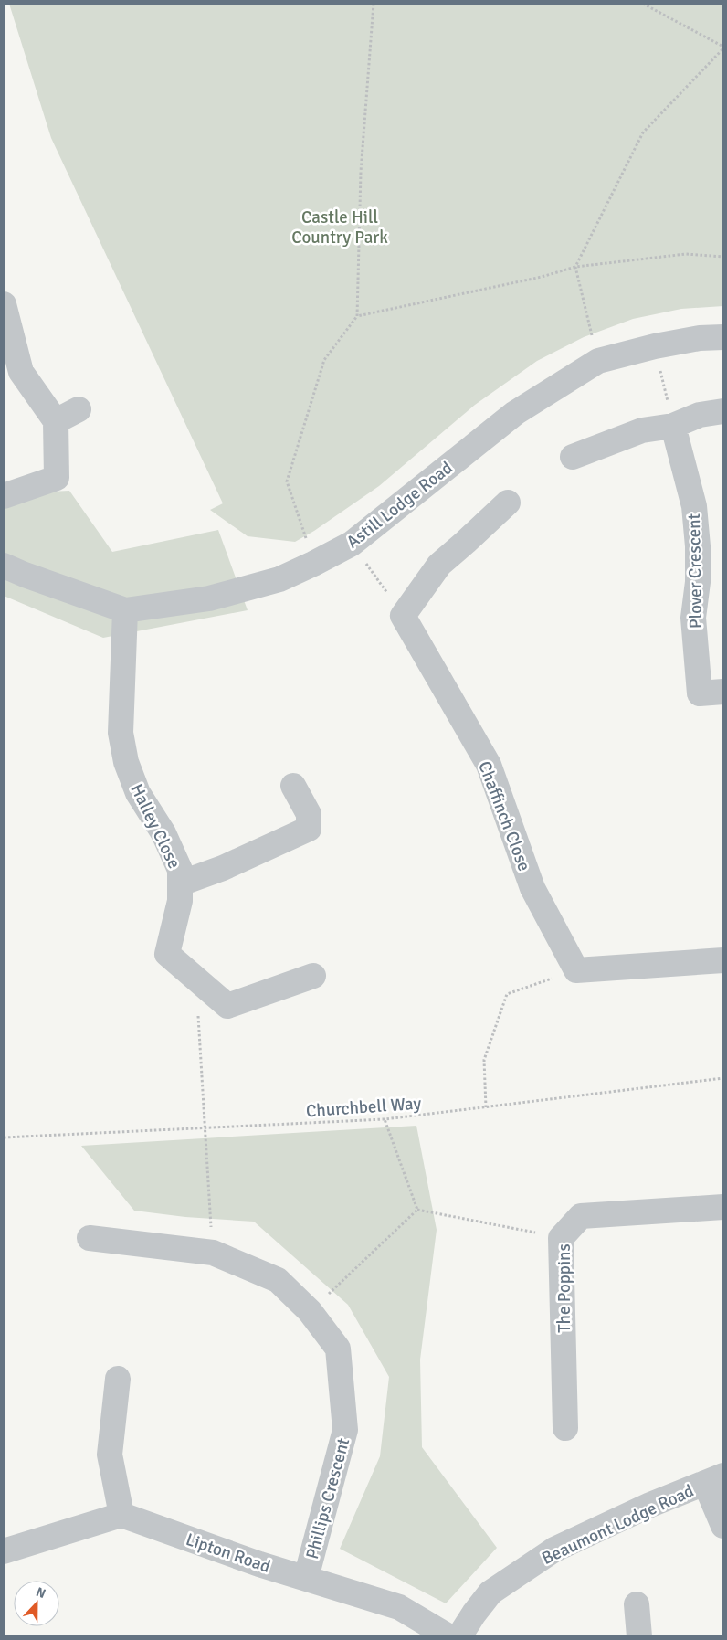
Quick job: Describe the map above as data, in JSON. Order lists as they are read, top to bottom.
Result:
{
  "streets": {
    "street": [
      "Astill Lodge Road",
      "Plover Crescent",
      "Chaffinch Close",
      "Halley Close",
      "The Poppins",
      "Phillips Crescent",
      "Beaumont Lodge Road",
      "Lipton Road"
    ],
    "path": ["Churchbell Way"]
  },
  "crossings": [
    ["Astill Lodge Road", "Halley Close"],
    ["Phillips Crescent", "Lipton Road"]
  ],
  "parks": ["Castle Hill Country Park"],
  "north": "top"
}
